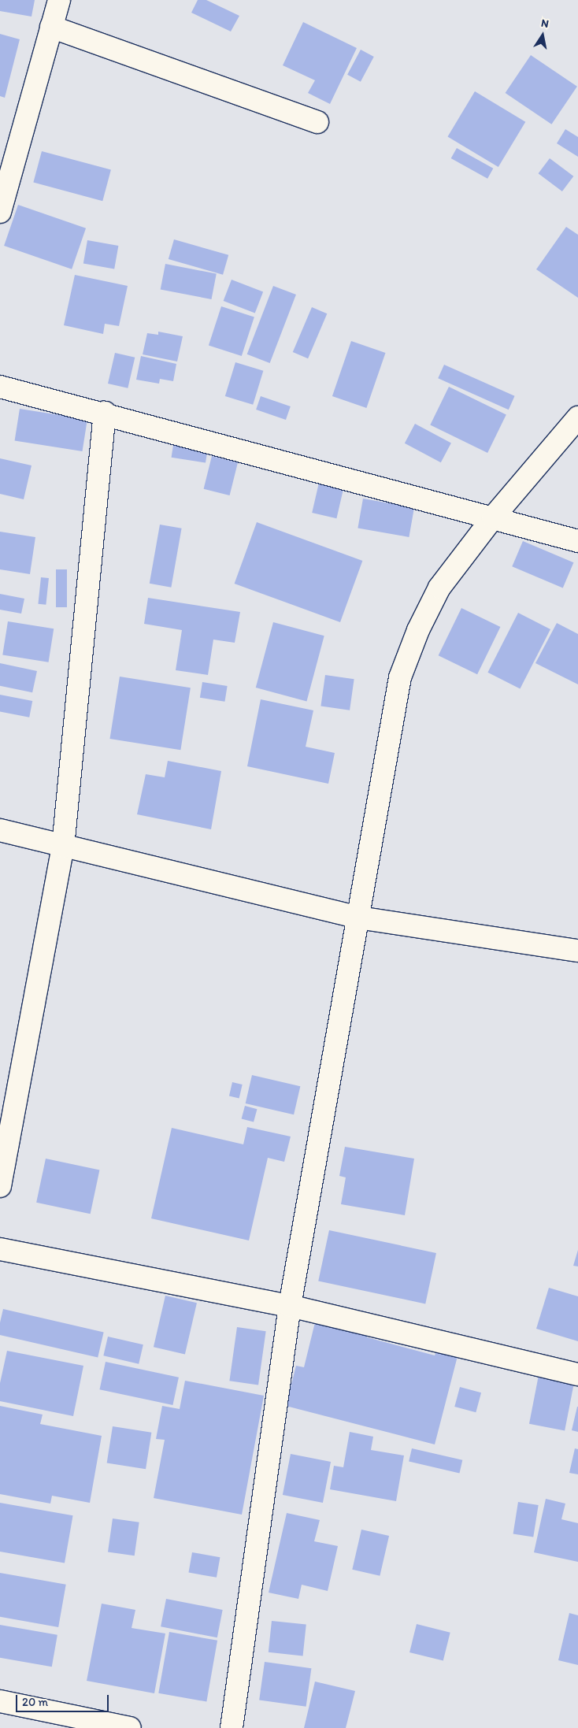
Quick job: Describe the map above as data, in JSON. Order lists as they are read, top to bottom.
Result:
{
  "scale_bar": "20 m",
  "north": "top"
}
